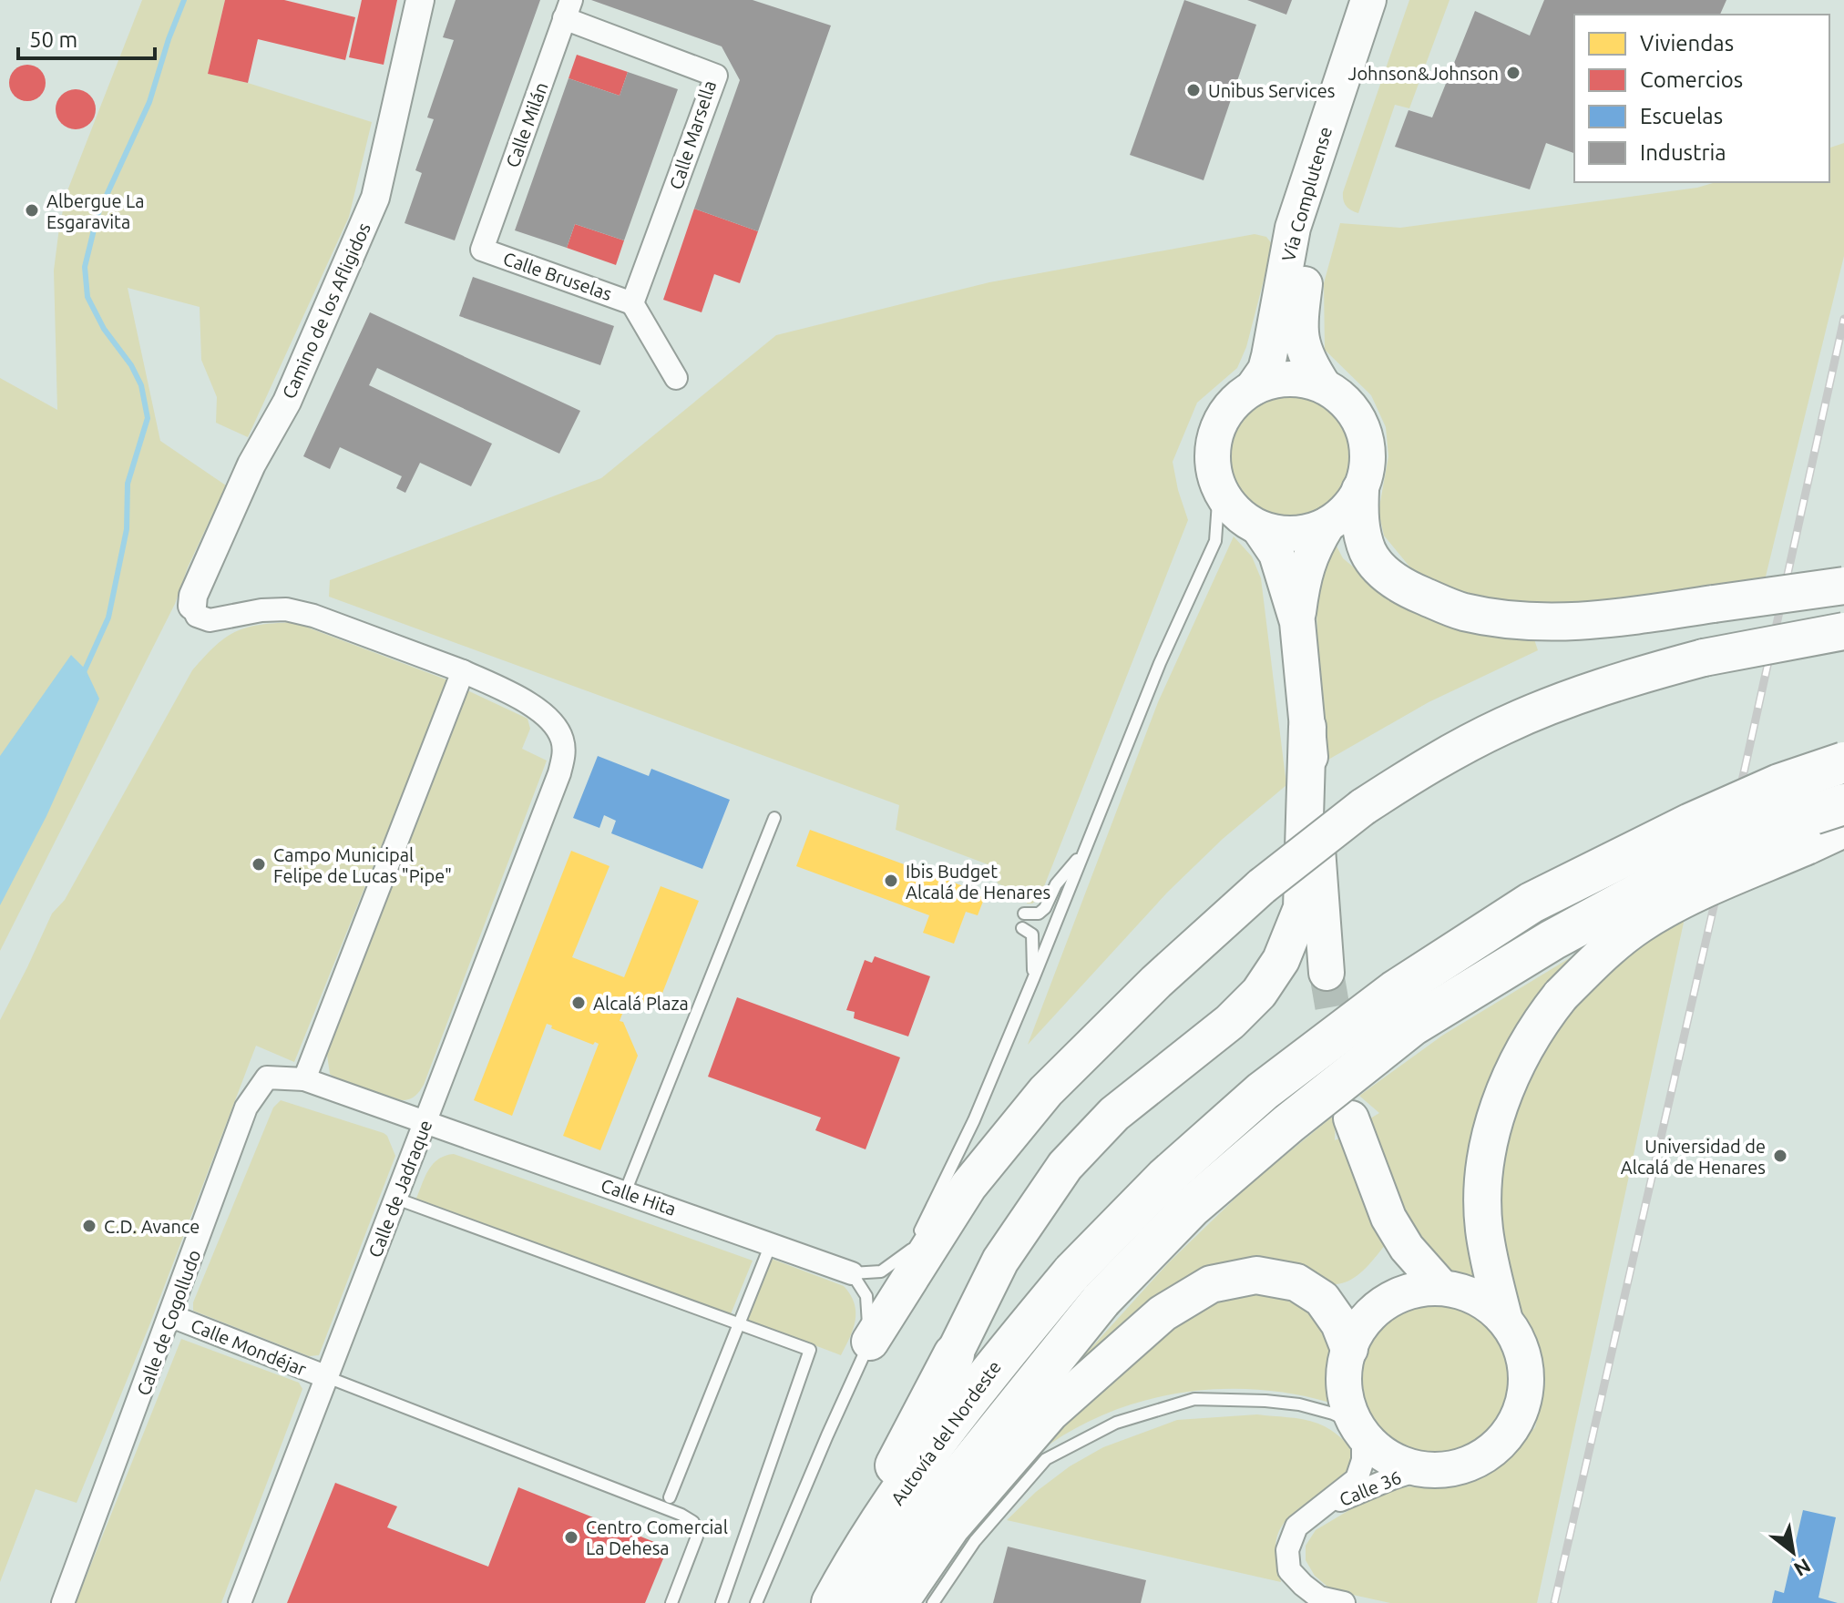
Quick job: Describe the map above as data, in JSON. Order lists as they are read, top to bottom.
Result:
{
  "streets": {
    "highway": ["Autovía del Nordeste"],
    "main road": ["Vía Complutense"],
    "street": [
      "Calle Milán",
      "Calle Marsella",
      "Calle Bruselas",
      "Camino de los Afligidos",
      "Calle de Jadraque",
      "Calle Hita",
      "Calle de Cogolludo",
      "Calle Mondéjar",
      "Calle 36"
    ]
  },
  "crossings": [
    ["Calle Milán", "Calle Marsella"],
    ["Calle Milán", "Calle Bruselas"],
    ["Calle Marsella", "Calle Bruselas"],
    ["Camino de los Afligidos", "Calle de Jadraque"],
    ["Calle de Jadraque", "Calle Hita"],
    ["Calle de Jadraque", "Calle de Cogolludo"],
    ["Calle de Jadraque", "Calle Mondéjar"],
    ["Calle Hita", "Calle de Cogolludo"],
    ["Calle de Cogolludo", "Calle Mondéjar"]
  ],
  "places": [
    "Johnson&Johnson",
    "Unibus Services",
    "Albergue La Esgaravita",
    "Campo Municipal Felipe de Lucas \"Pipe\"",
    "Ibis Budget Alcalá de Henares",
    "Alcalá Plaza",
    "Universidad de Alcalá de Henares",
    "C.D. Avance",
    "Centro Comercial La Dehesa"
  ],
  "legend": [
    "Viviendas",
    "Comercios",
    "Escuelas",
    "Industria"
  ],
  "scale_bar": "50 m",
  "north": "bottom right"
}
